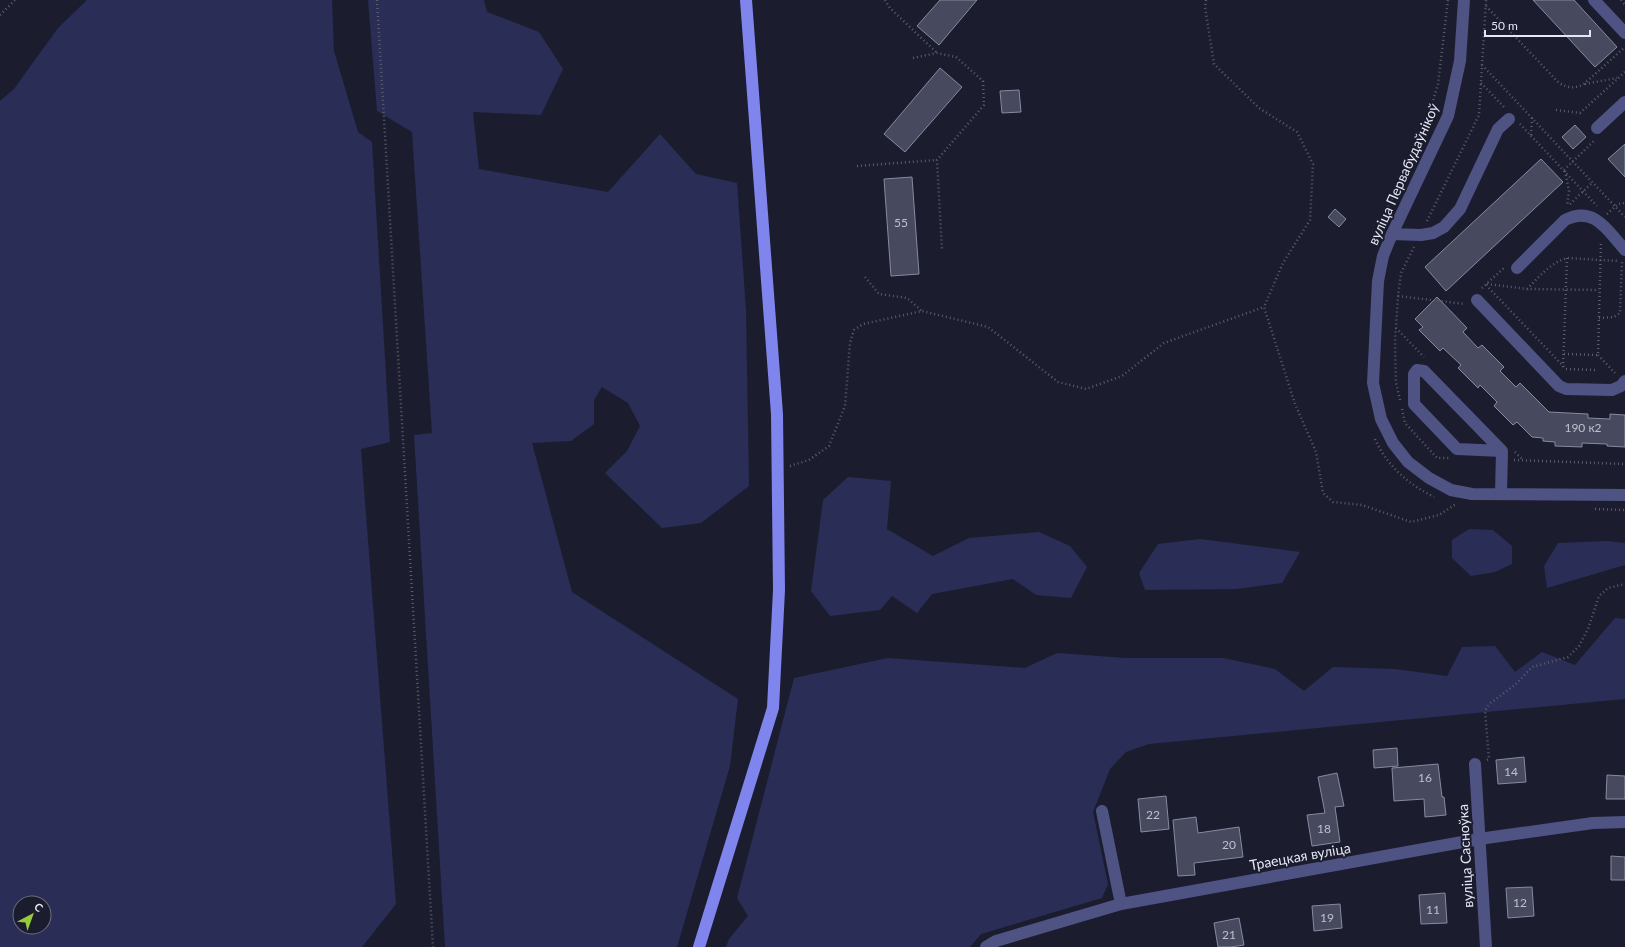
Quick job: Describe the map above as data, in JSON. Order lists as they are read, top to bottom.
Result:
{
  "streets": {
    "street": ["вуліца Первабудаўнікоў", "Траецкая вуліца", "вуліца Сасноўка"]
  },
  "crossings": [
    ["Траецкая вуліца", "вуліца Сасноўка"]
  ],
  "house_numbers": [
    "55",
    "190 к2",
    "14",
    "16",
    "22",
    "18",
    "20",
    "12",
    "11",
    "19",
    "21"
  ],
  "scale_bar": "50 m",
  "north": "top right"
}
